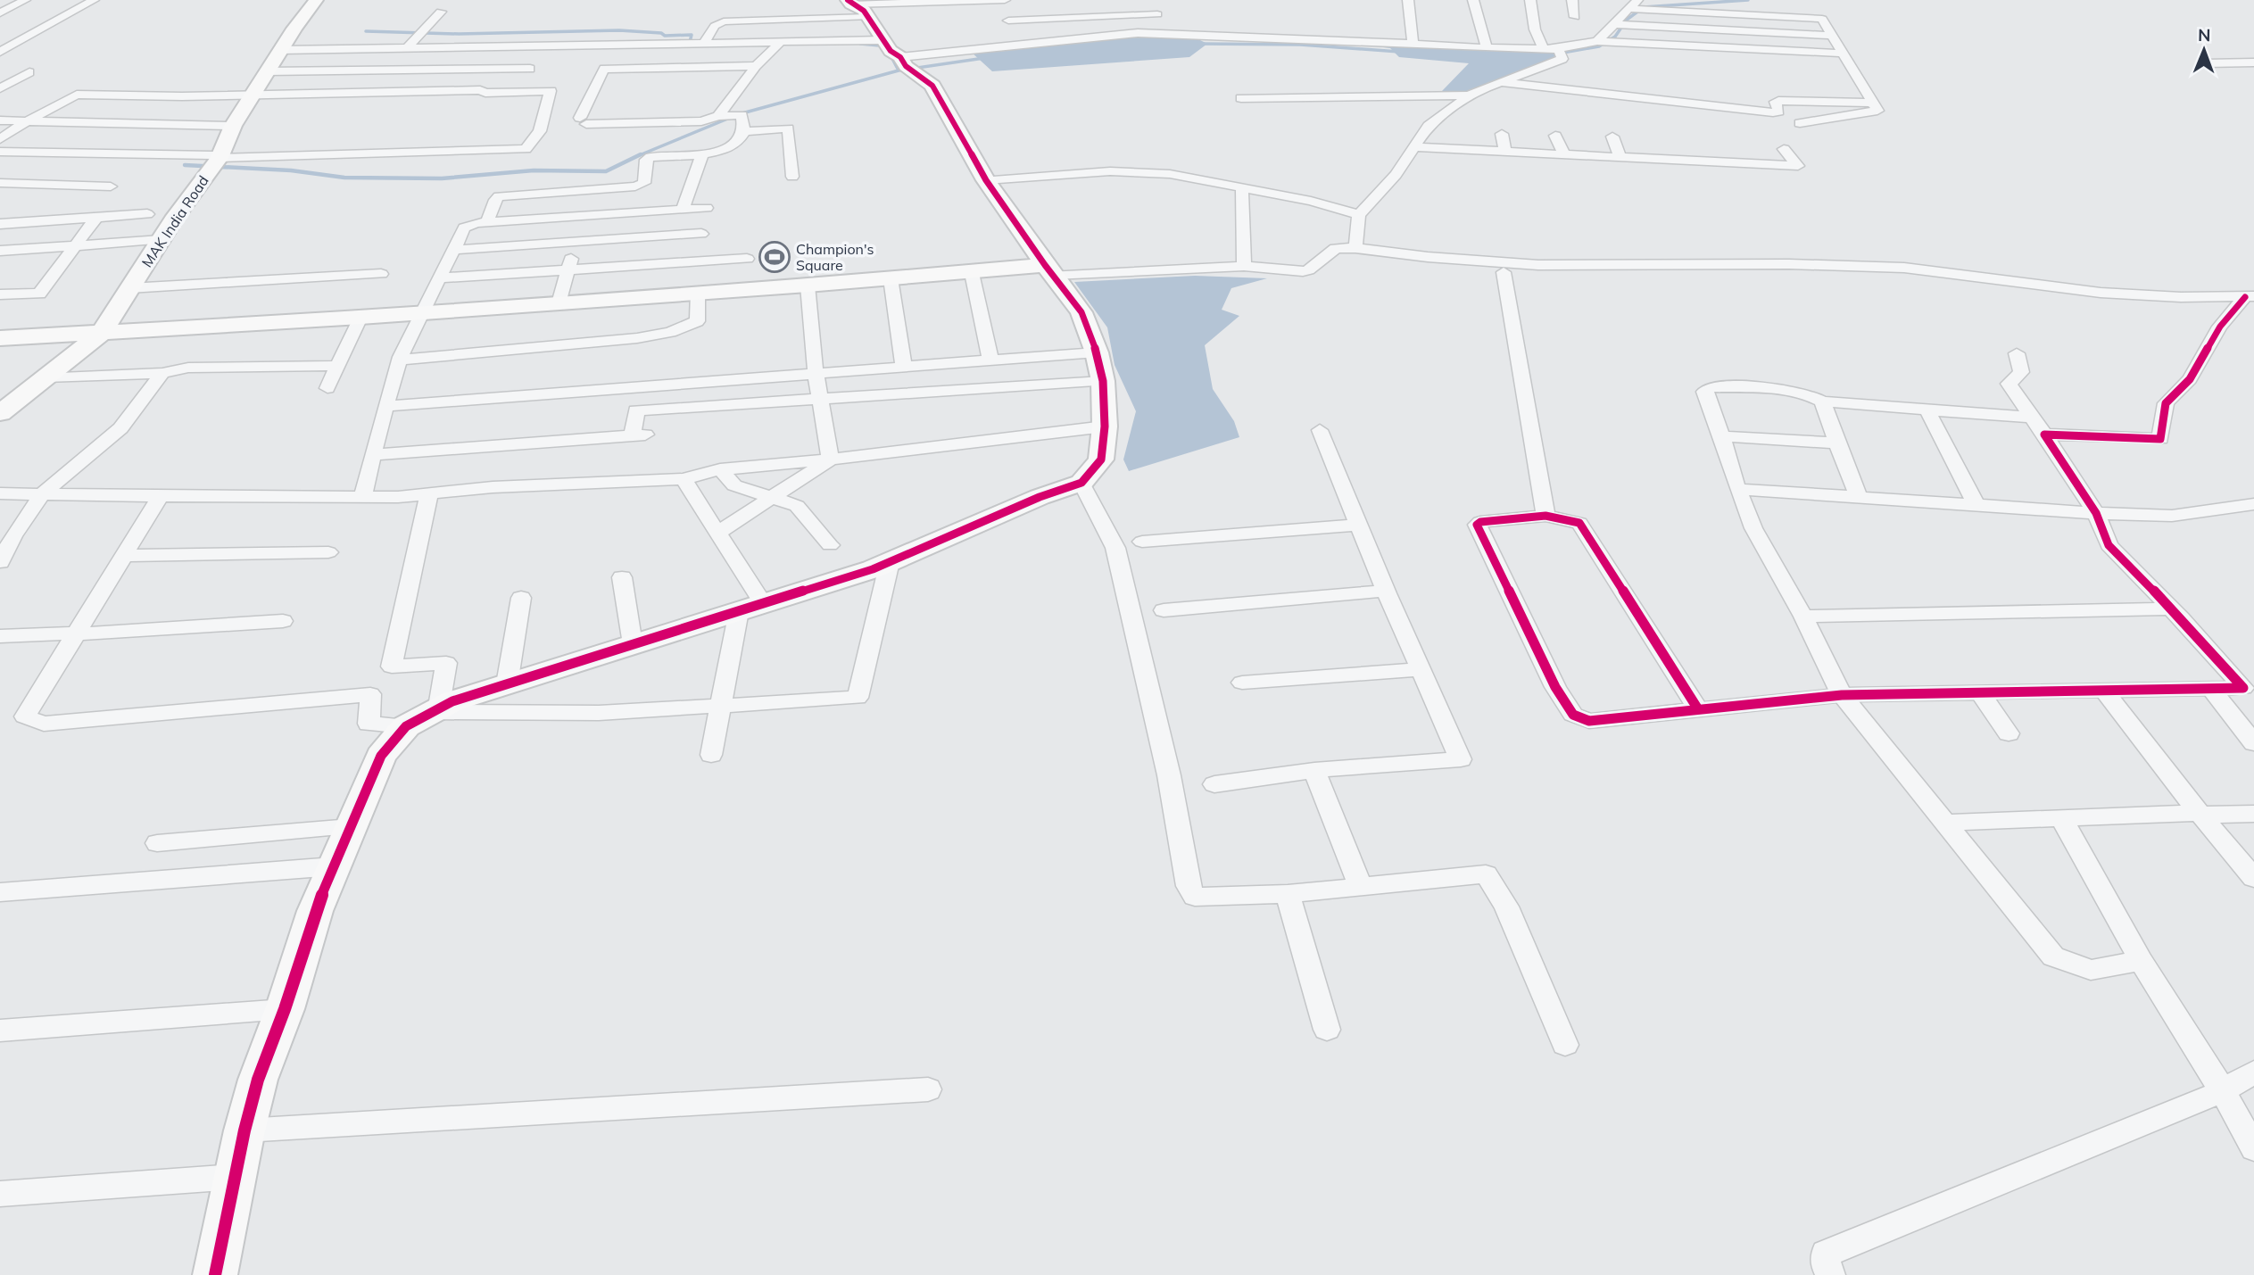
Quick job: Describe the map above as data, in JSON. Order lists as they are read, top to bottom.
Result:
{
  "streets": {
    "street": ["MAK India Road"]
  },
  "places": {
    "sports": ["Champion's Square"]
  },
  "north": "top"
}
